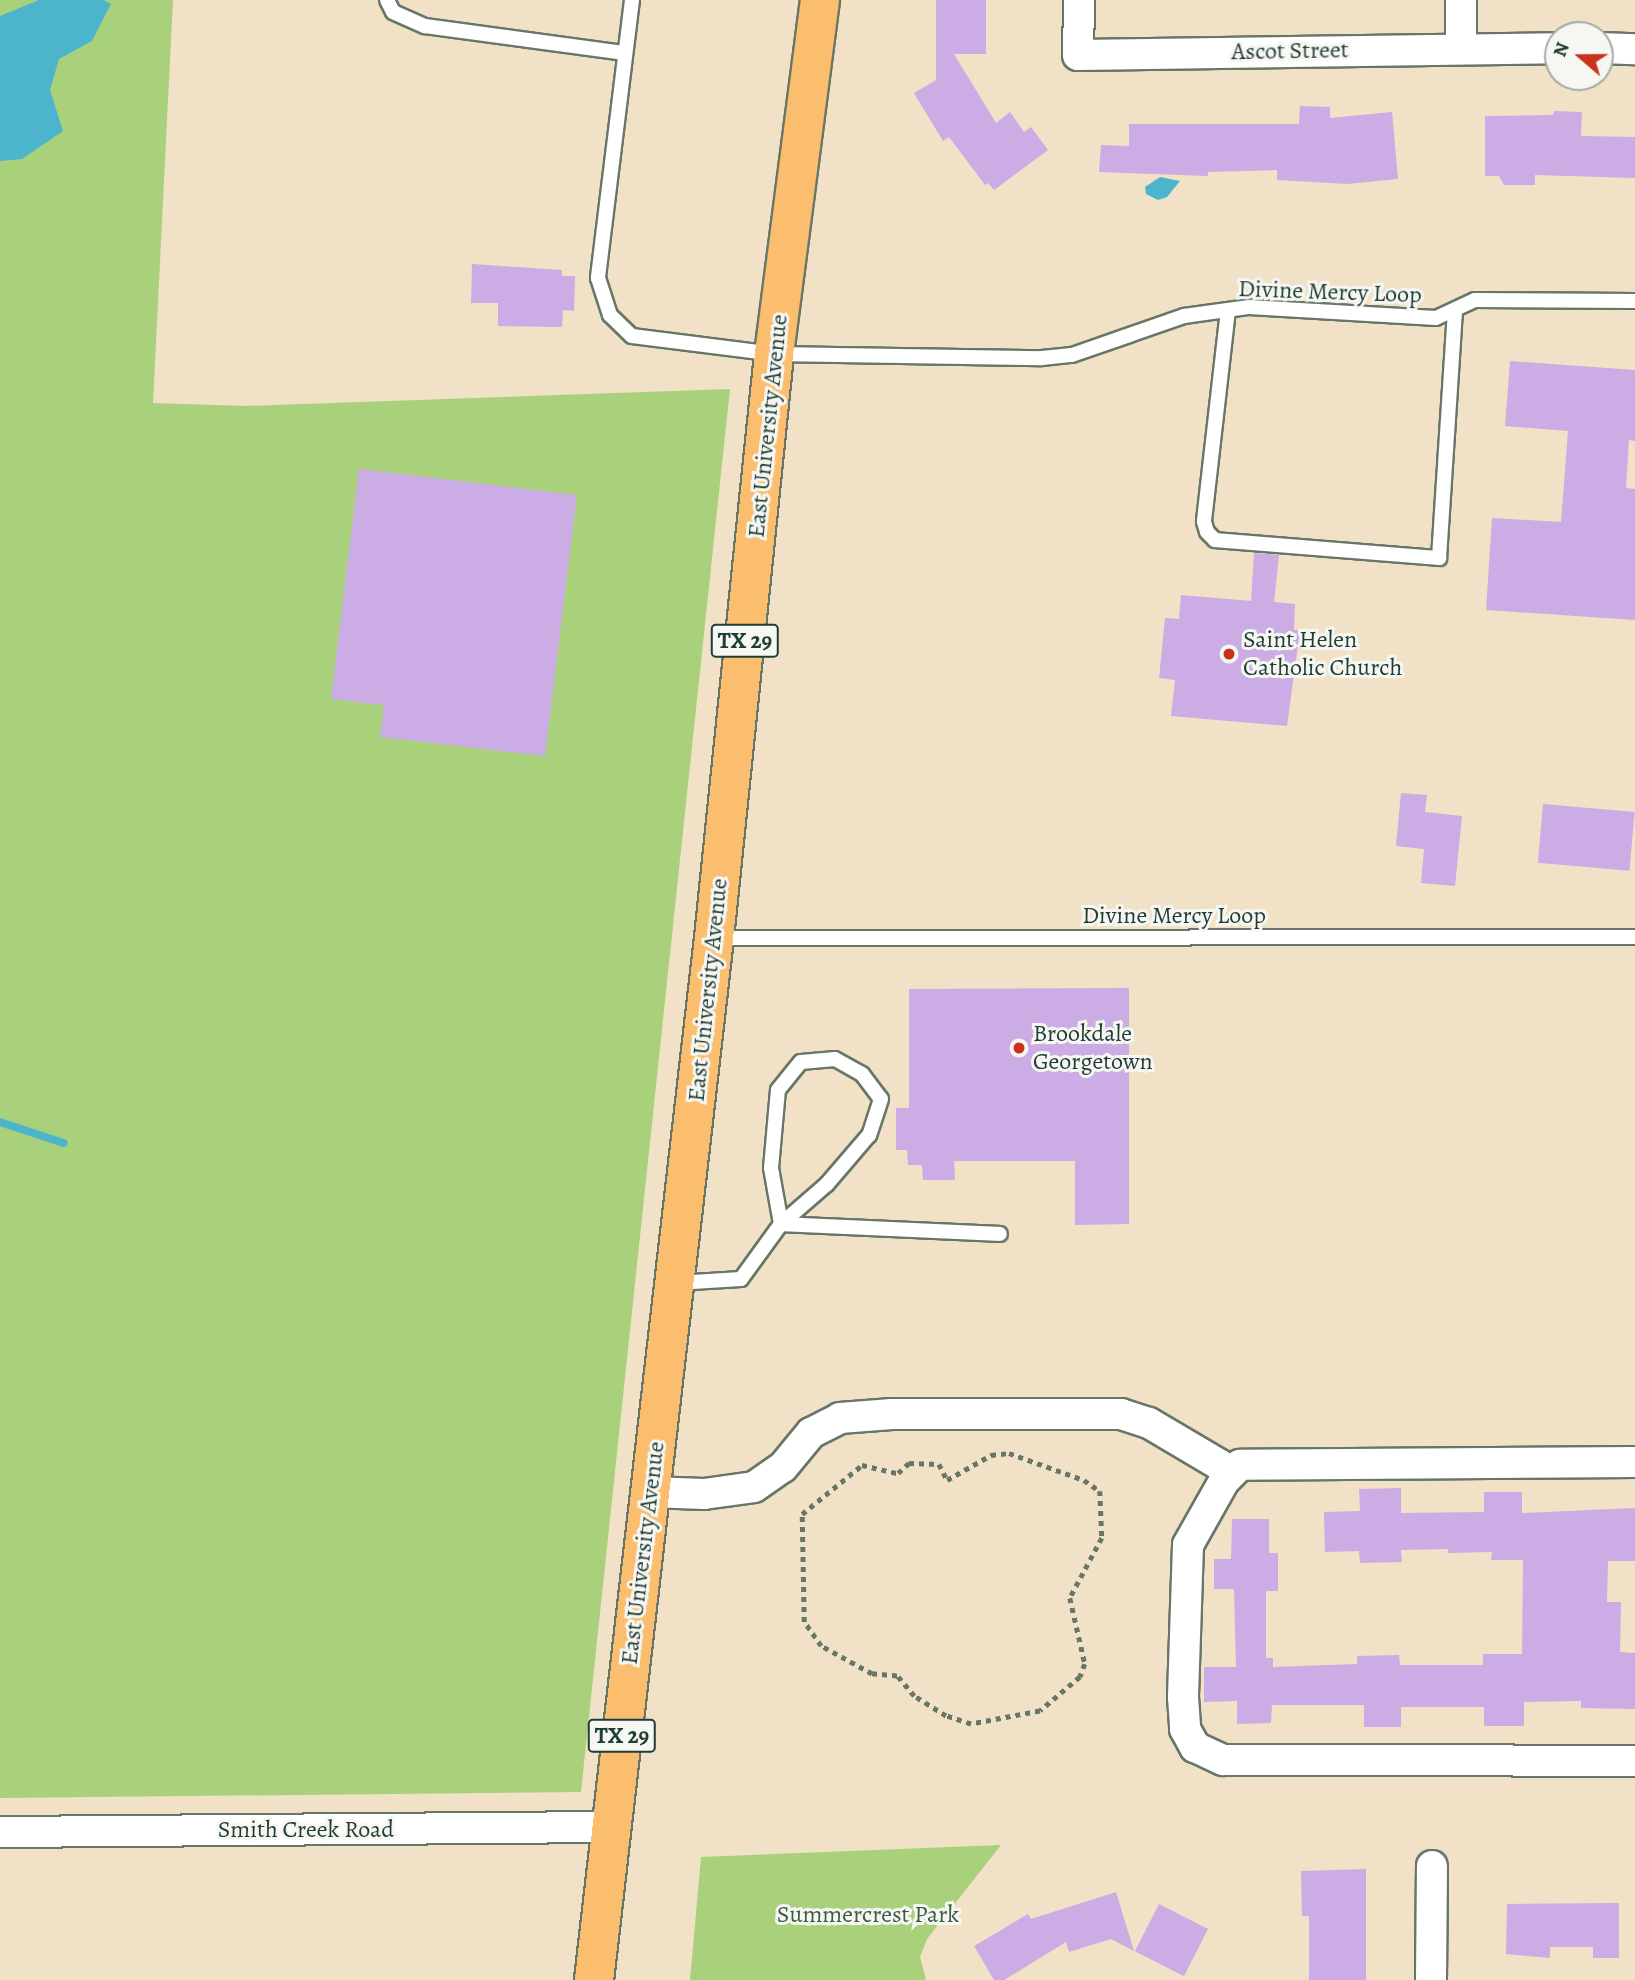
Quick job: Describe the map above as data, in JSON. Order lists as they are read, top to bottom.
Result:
{
  "streets": {
    "main road": ["East University Avenue", "TX 29"],
    "street": ["Ascot Street", "Smith Creek Road"],
    "lane": ["Divine Mercy Loop"]
  },
  "crossings": [
    ["Divine Mercy Loop", "East University Avenue"],
    ["East University Avenue", "Smith Creek Road"]
  ],
  "parks": ["Summercrest Park"],
  "places": ["Saint Helen Catholic Church", "Brookdale Georgetown"],
  "north": "left"
}
